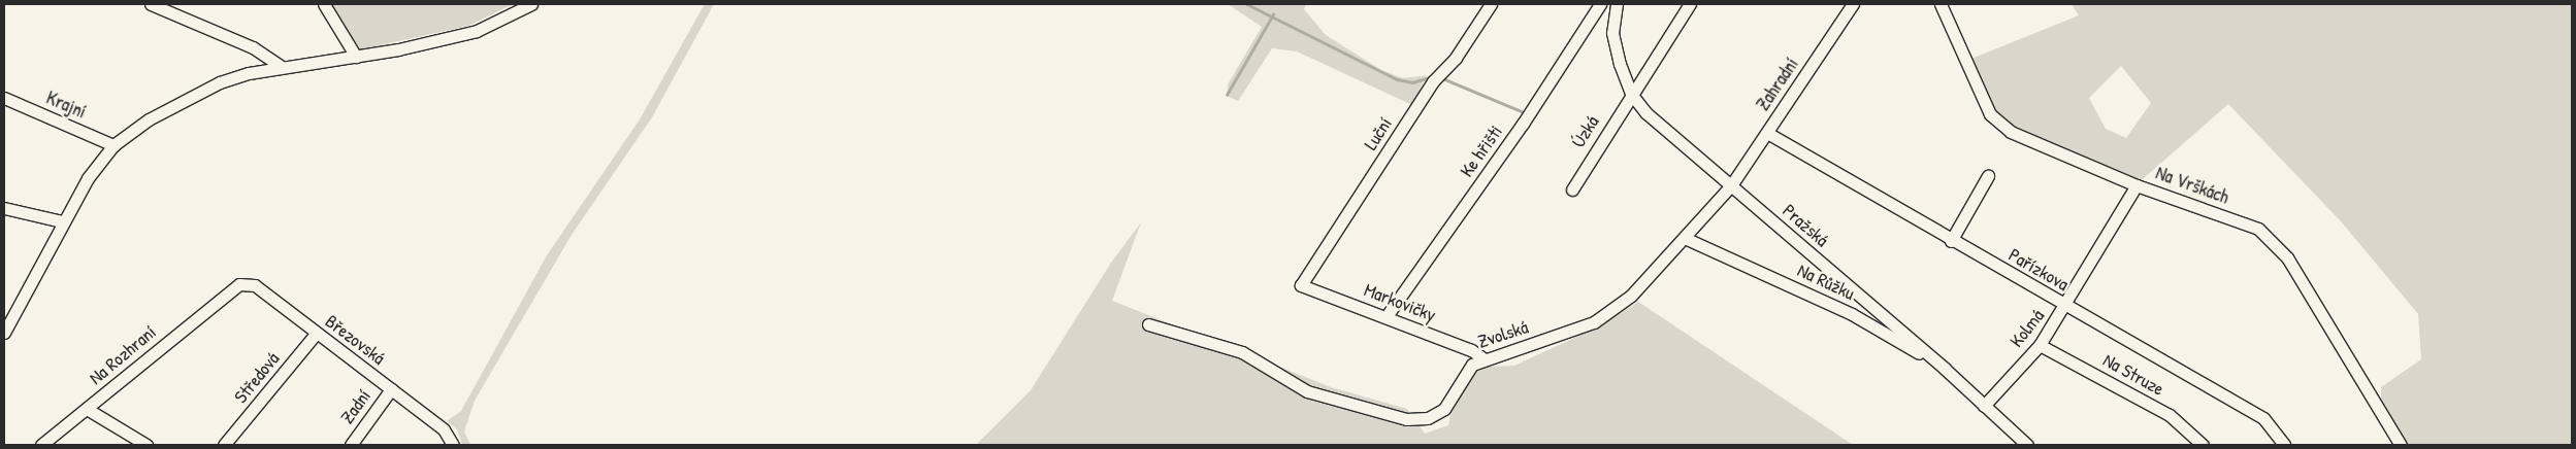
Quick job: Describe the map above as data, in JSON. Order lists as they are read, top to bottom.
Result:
{
  "streets": {
    "street": [
      "Zahradní",
      "Krajní",
      "Úzká",
      "Luční",
      "Ke hřišti",
      "Na Vrškách",
      "Pražská",
      "Pařízkova",
      "Na Růžku",
      "Markovičky",
      "Kolmá",
      "Zvolská",
      "Březovská",
      "Na Rozhraní",
      "Na Struze",
      "Středová",
      "Zadní"
    ]
  },
  "crossings": [
    ["Zahradní", "Pražská"],
    ["Zahradní", "Pařízkova"],
    ["Zahradní", "Zvolská"],
    ["Úzká", "Pražská"],
    ["Luční", "Markovičky"],
    ["Ke hřišti", "Markovičky"],
    ["Na Vrškách", "Kolmá"],
    ["Pražská", "Na Růžku"],
    ["Pražská", "Kolmá"],
    ["Pražská", "Zvolská"],
    ["Pařízkova", "Kolmá"],
    ["Na Růžku", "Zvolská"],
    ["Markovičky", "Zvolská"],
    ["Kolmá", "Na Struze"],
    ["Březovská", "Na Rozhraní"],
    ["Březovská", "Středová"],
    ["Březovská", "Zadní"]
  ]
}
